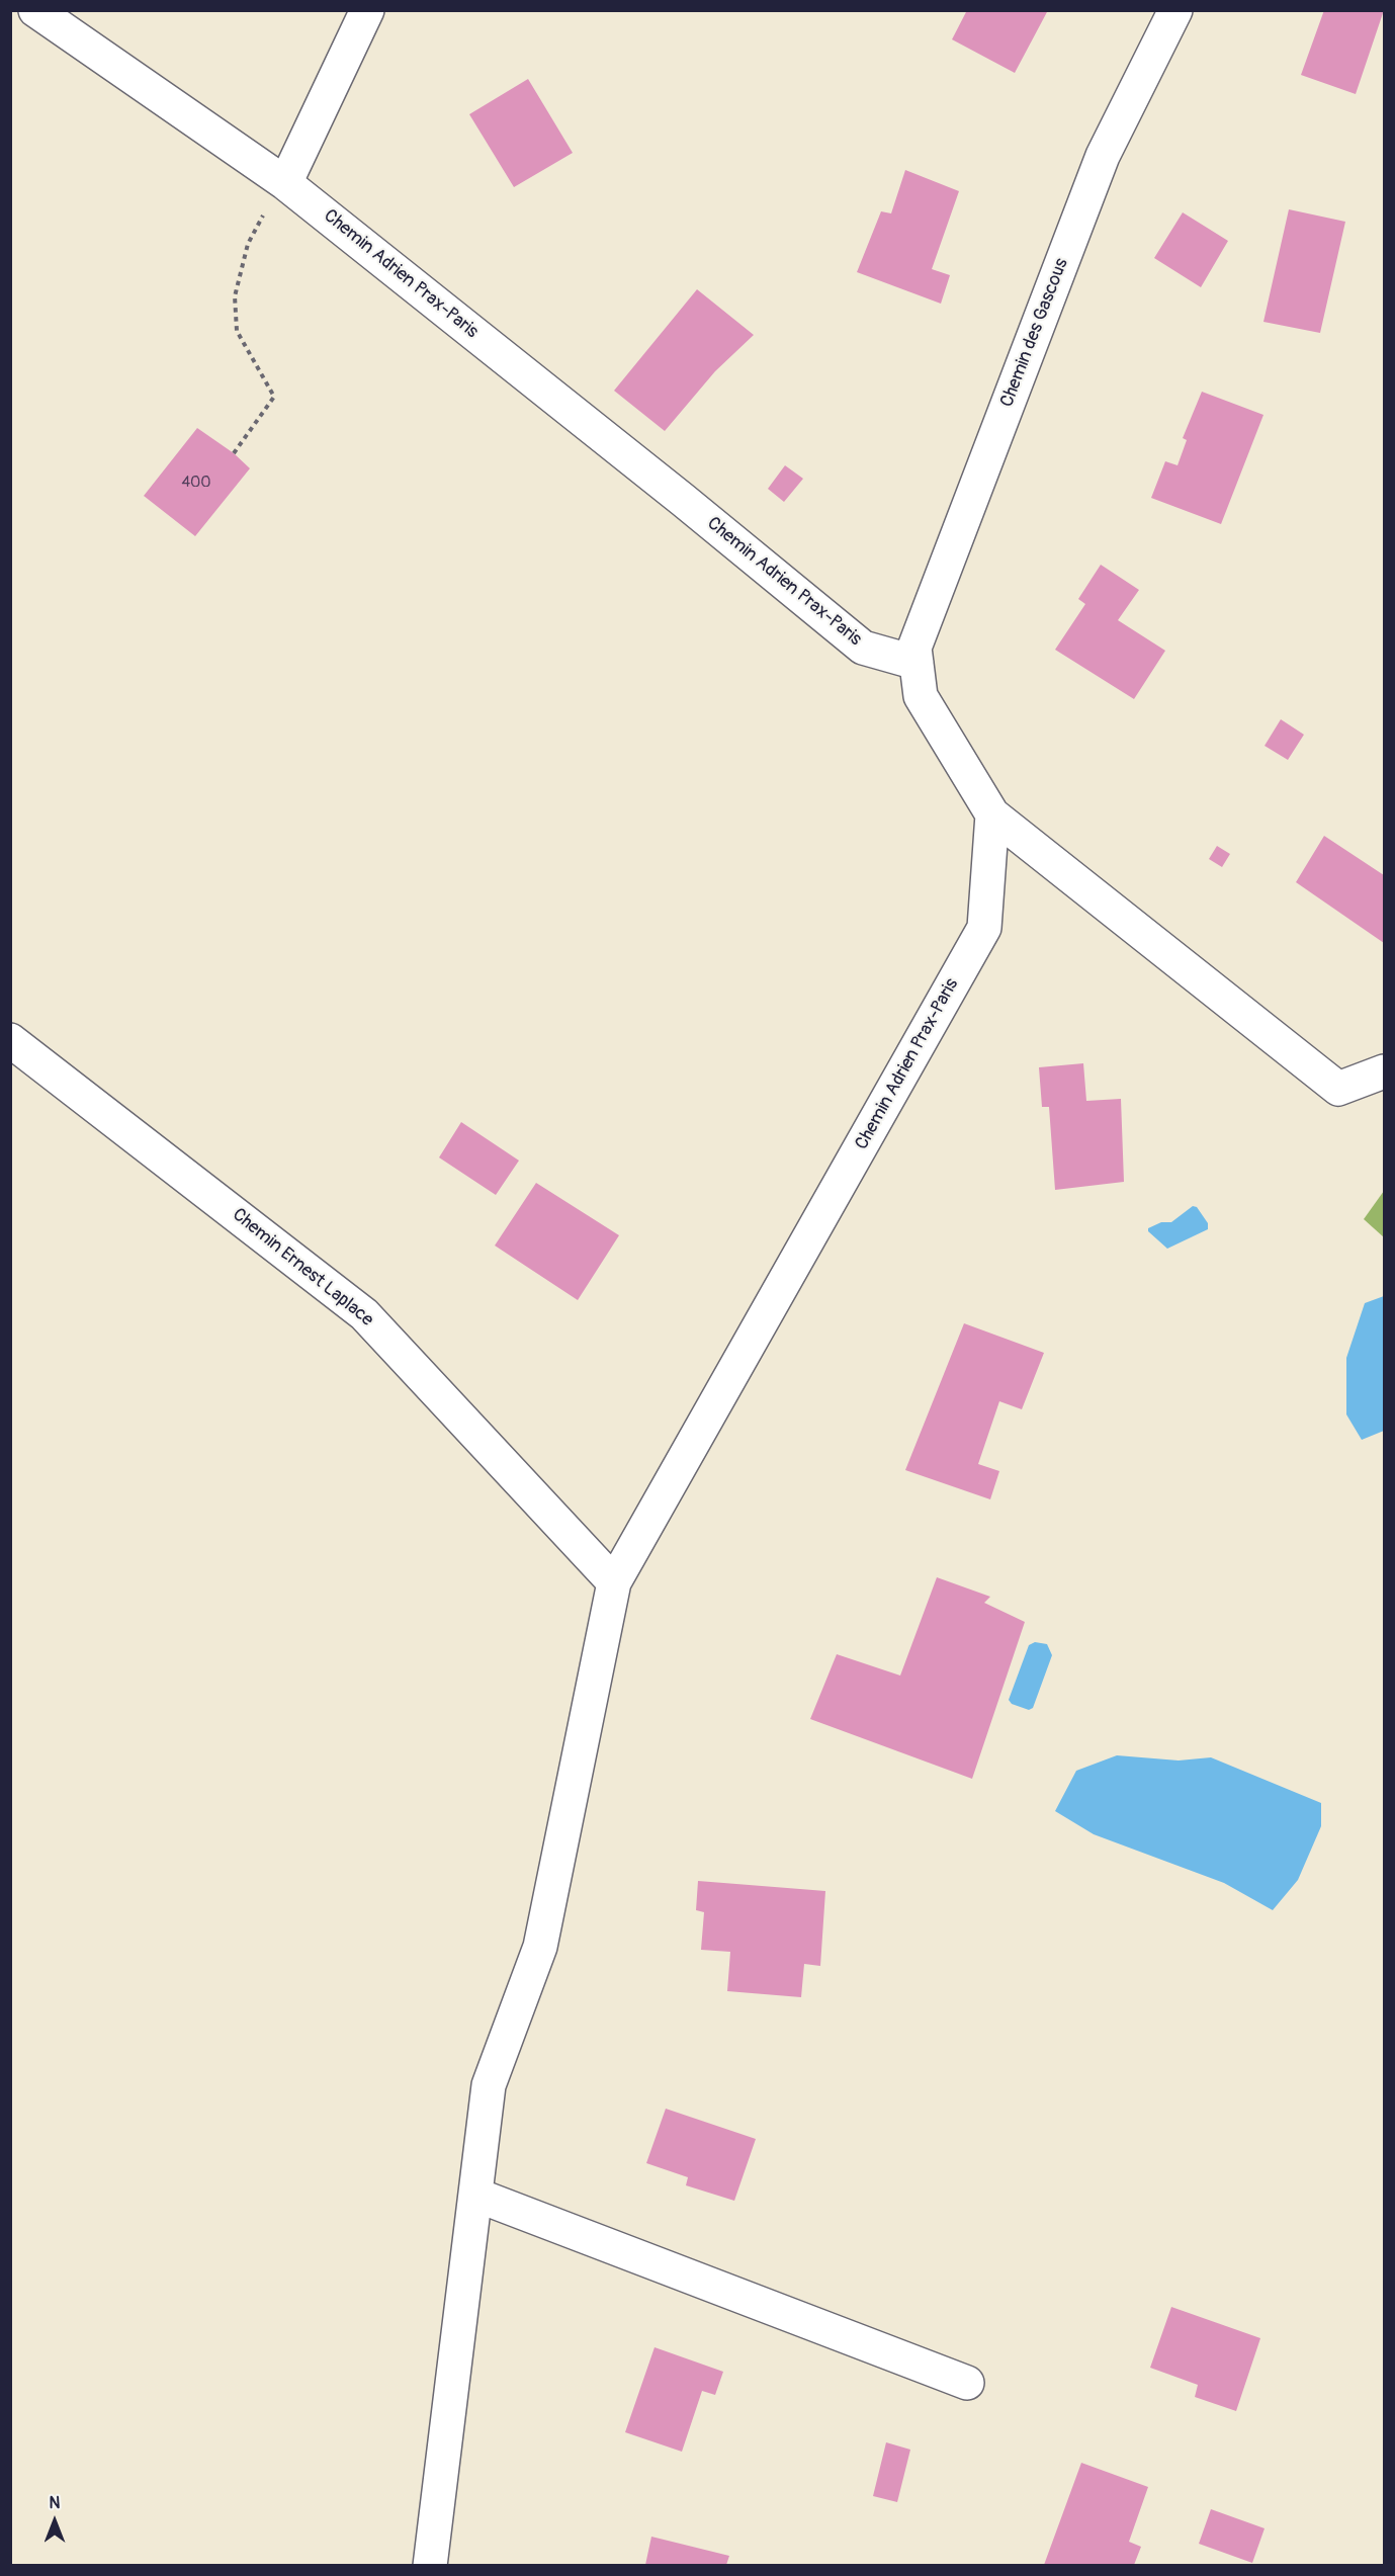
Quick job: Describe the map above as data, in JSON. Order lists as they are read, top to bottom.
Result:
{
  "streets": {
    "street": ["Chemin Adrien Prax-Paris", "Chemin des Gascous", "Chemin Ernest Laplace"]
  },
  "crossings": [
    ["Chemin Adrien Prax-Paris", "Chemin des Gascous"],
    ["Chemin Adrien Prax-Paris", "Chemin Ernest Laplace"]
  ],
  "house_numbers": ["400"],
  "north": "top"
}
